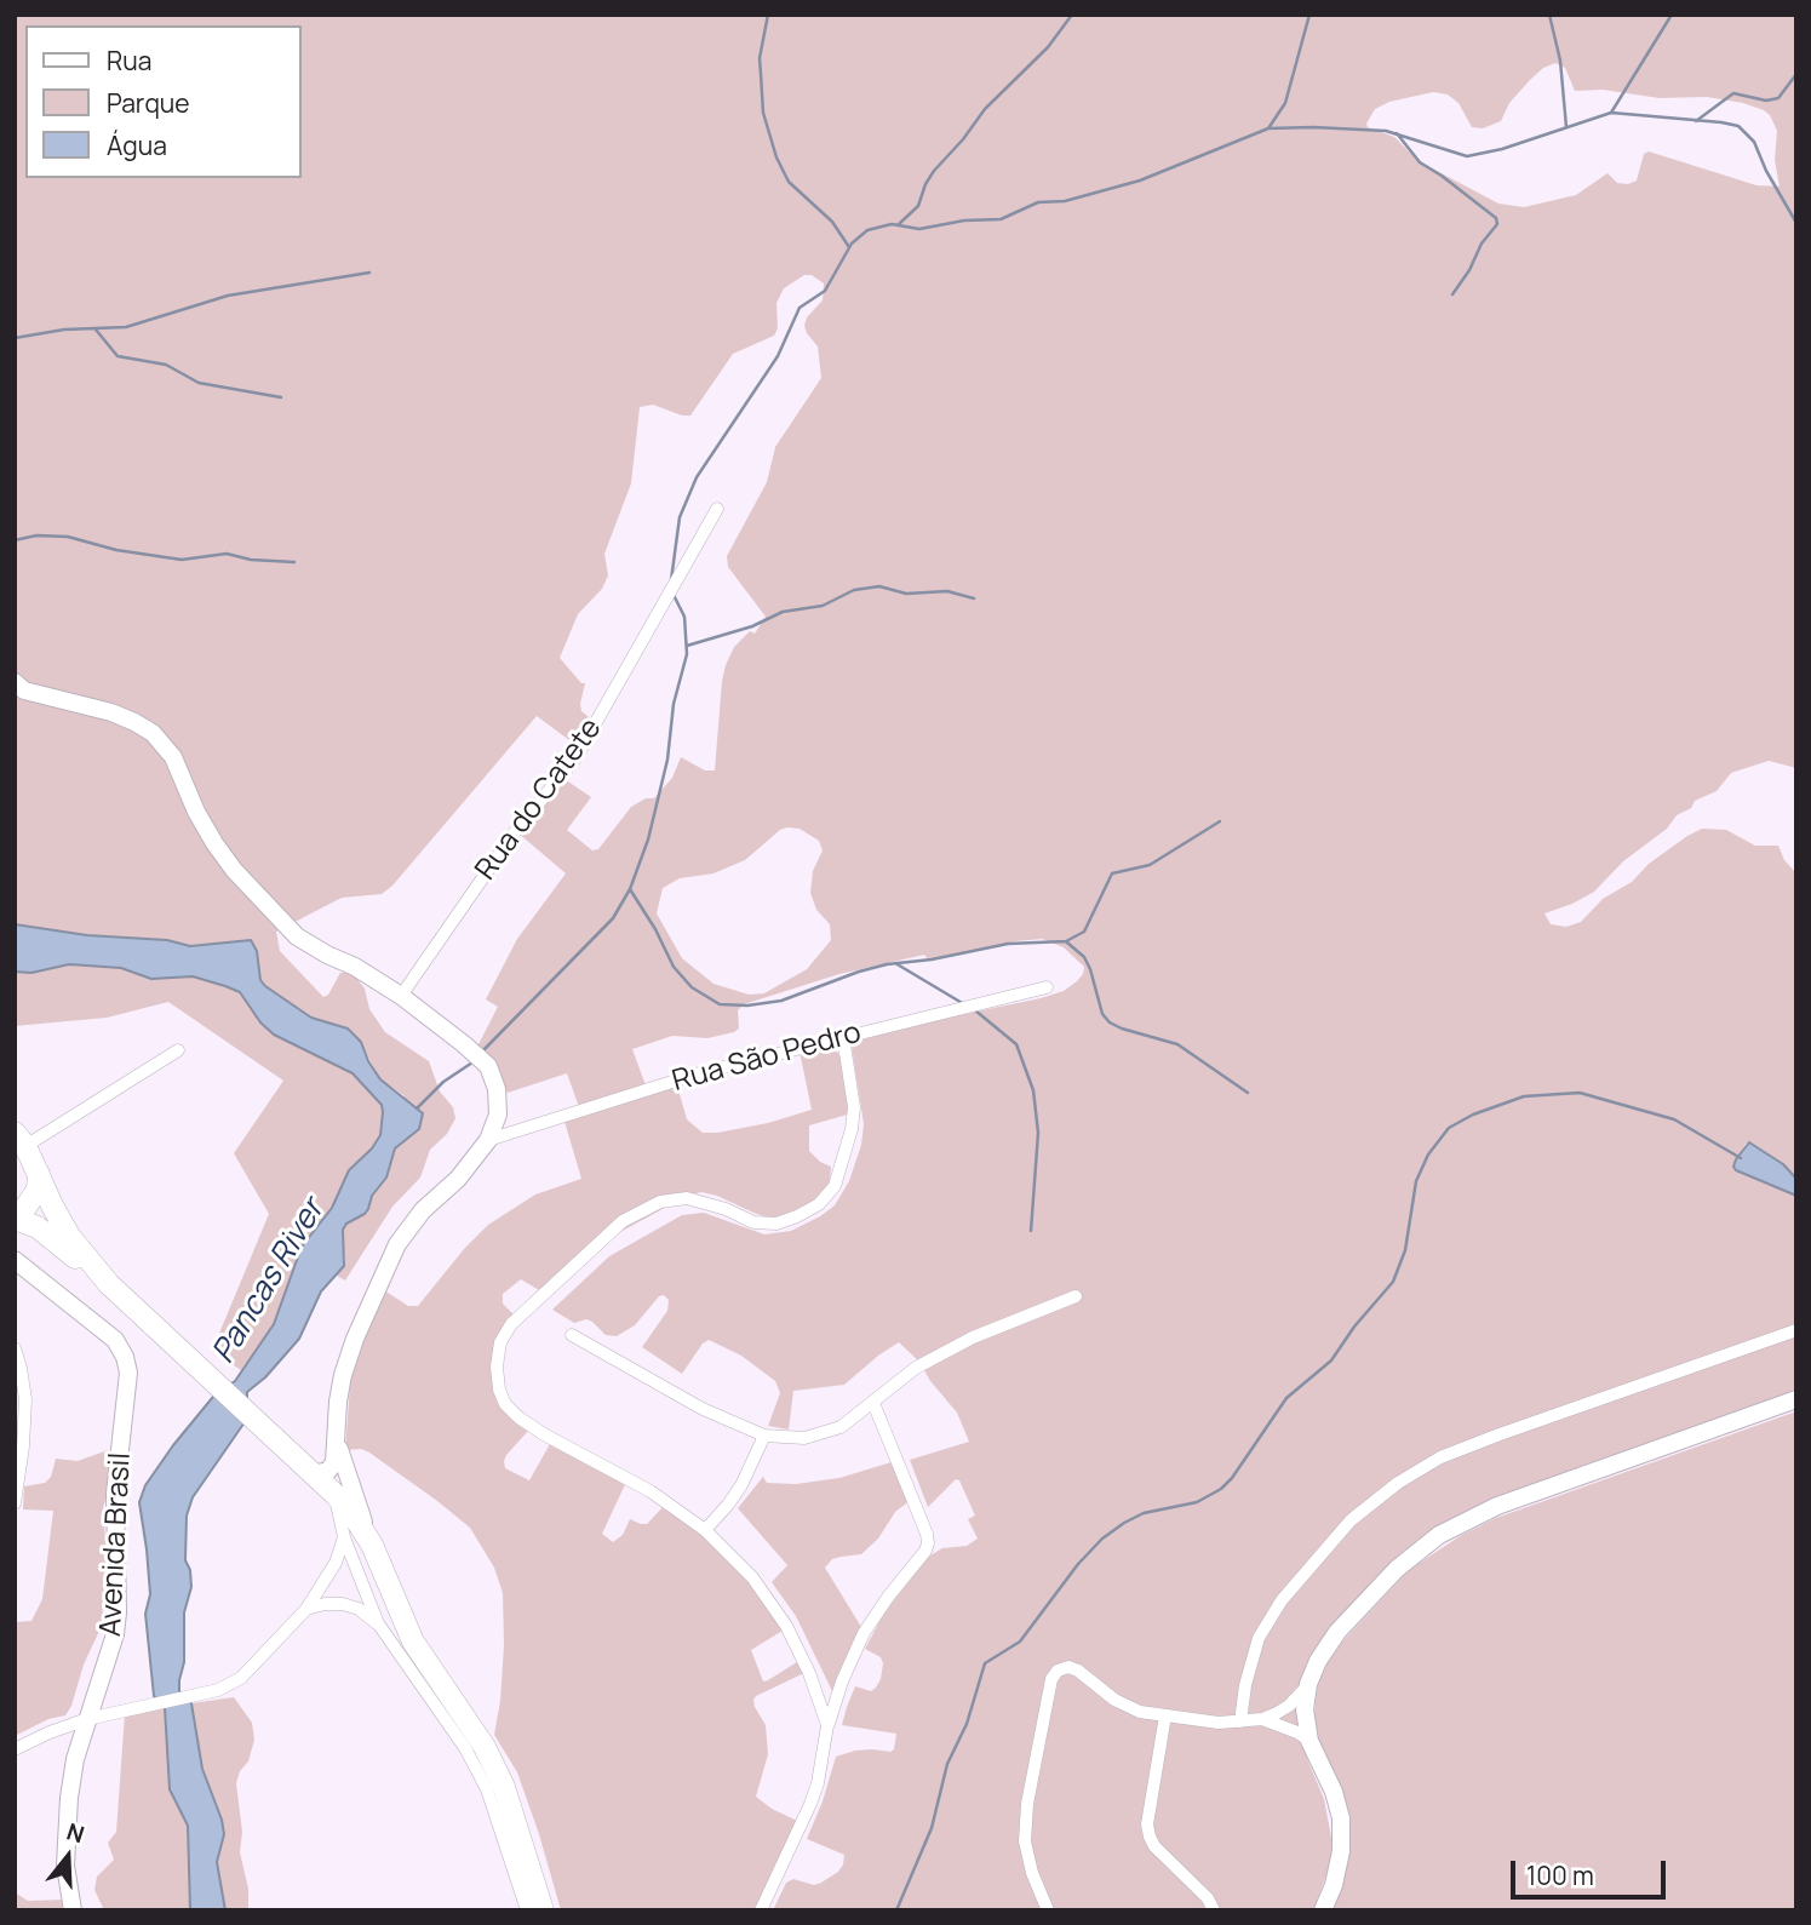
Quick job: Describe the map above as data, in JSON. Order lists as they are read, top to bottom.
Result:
{
  "streets": {
    "street": ["Rua do Catete", "Rua São Pedro", "Avenida Brasil"]
  },
  "water": ["Pancas River"],
  "legend": ["Rua", "Parque", "Água"],
  "scale_bar": "100 m",
  "north": "top"
}
